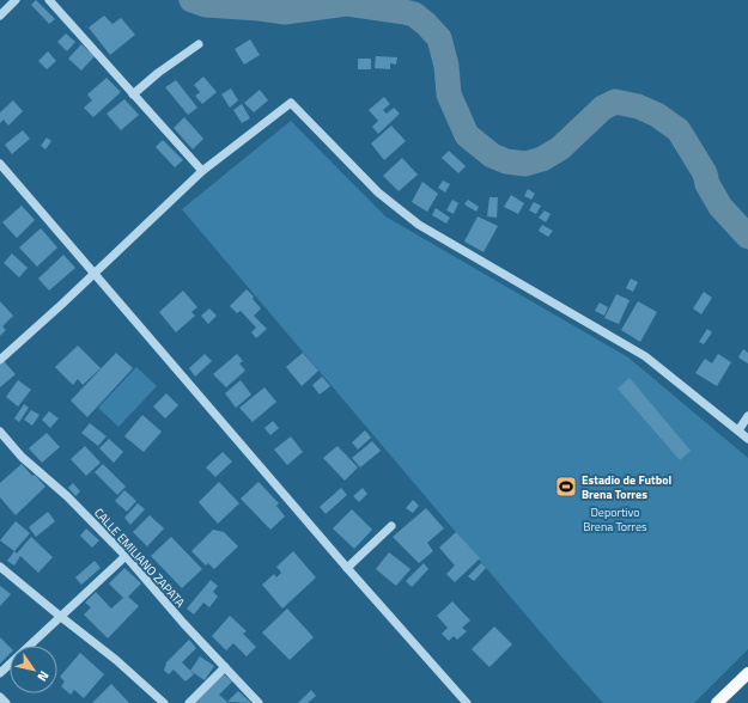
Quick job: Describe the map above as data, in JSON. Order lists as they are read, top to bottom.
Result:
{
  "streets": {
    "street": ["CALLE EMILIANO ZAPATA"]
  },
  "parks": ["Deportivo Brena Torres"],
  "places": {
    "sports": ["Estadio de Futbol Brena Torres"]
  },
  "north": "bottom right"
}
